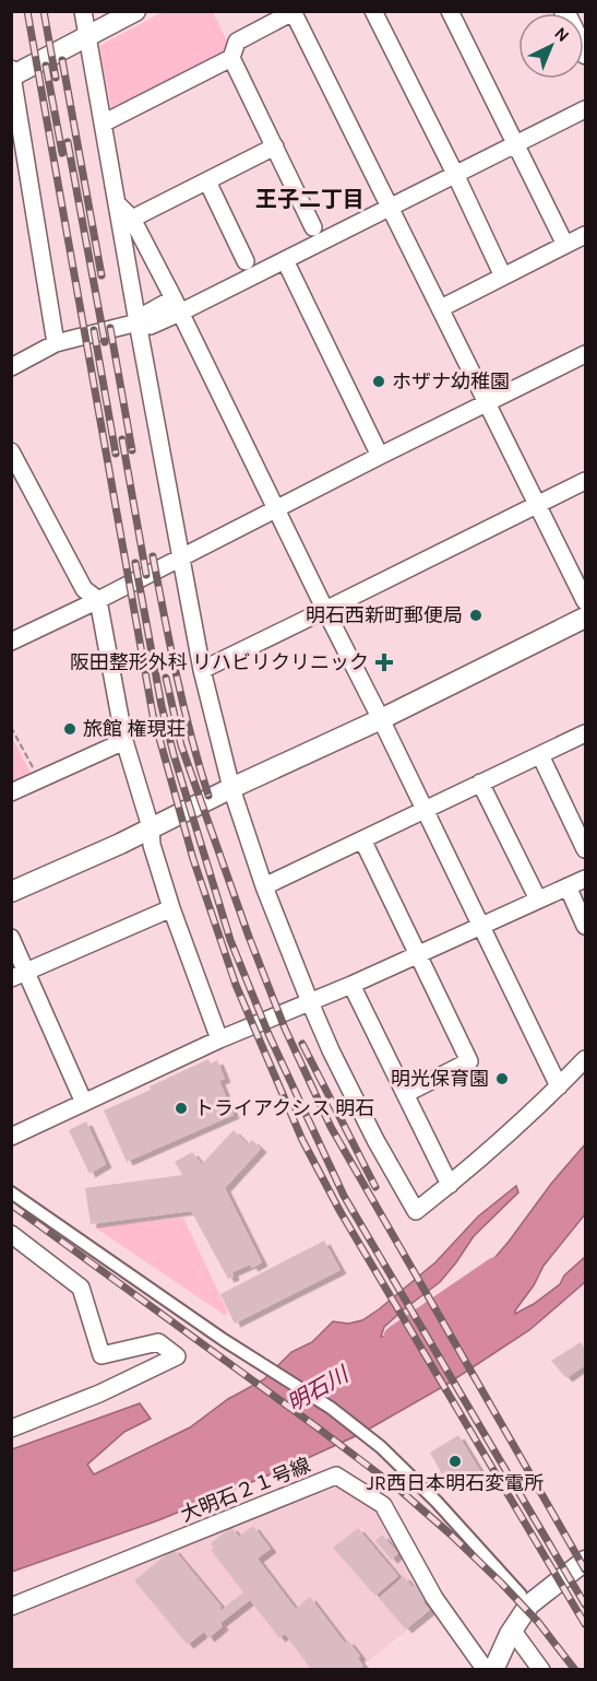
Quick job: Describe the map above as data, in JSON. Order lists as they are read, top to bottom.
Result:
{
  "streets": {
    "street": ["大明石２１号線"]
  },
  "districts": ["王子二丁目"],
  "water": ["明石川"],
  "places": {
    "other": [
      "ホザナ幼稚園",
      "明石西新町郵便局",
      "旅館 権現荘",
      "明光保育園",
      "トライアクシス 明石",
      "JR西日本明石変電所"
    ],
    "health": ["阪田整形外科 リハビリクリニック"]
  },
  "north": "top right"
}
